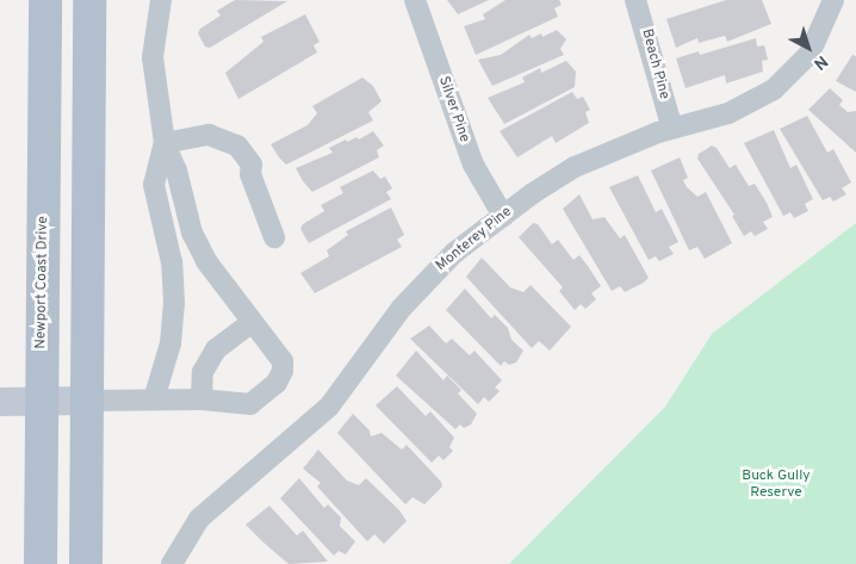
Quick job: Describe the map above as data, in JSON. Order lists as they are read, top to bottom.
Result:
{
  "streets": {
    "main road": ["Newport Coast Drive"],
    "street": ["Beach Pine", "Silver Pine", "Monterey Pine"]
  },
  "crossings": [
    ["Beach Pine", "Monterey Pine"],
    ["Silver Pine", "Monterey Pine"]
  ],
  "parks": ["Buck Gully Reserve"],
  "north": "bottom right"
}
